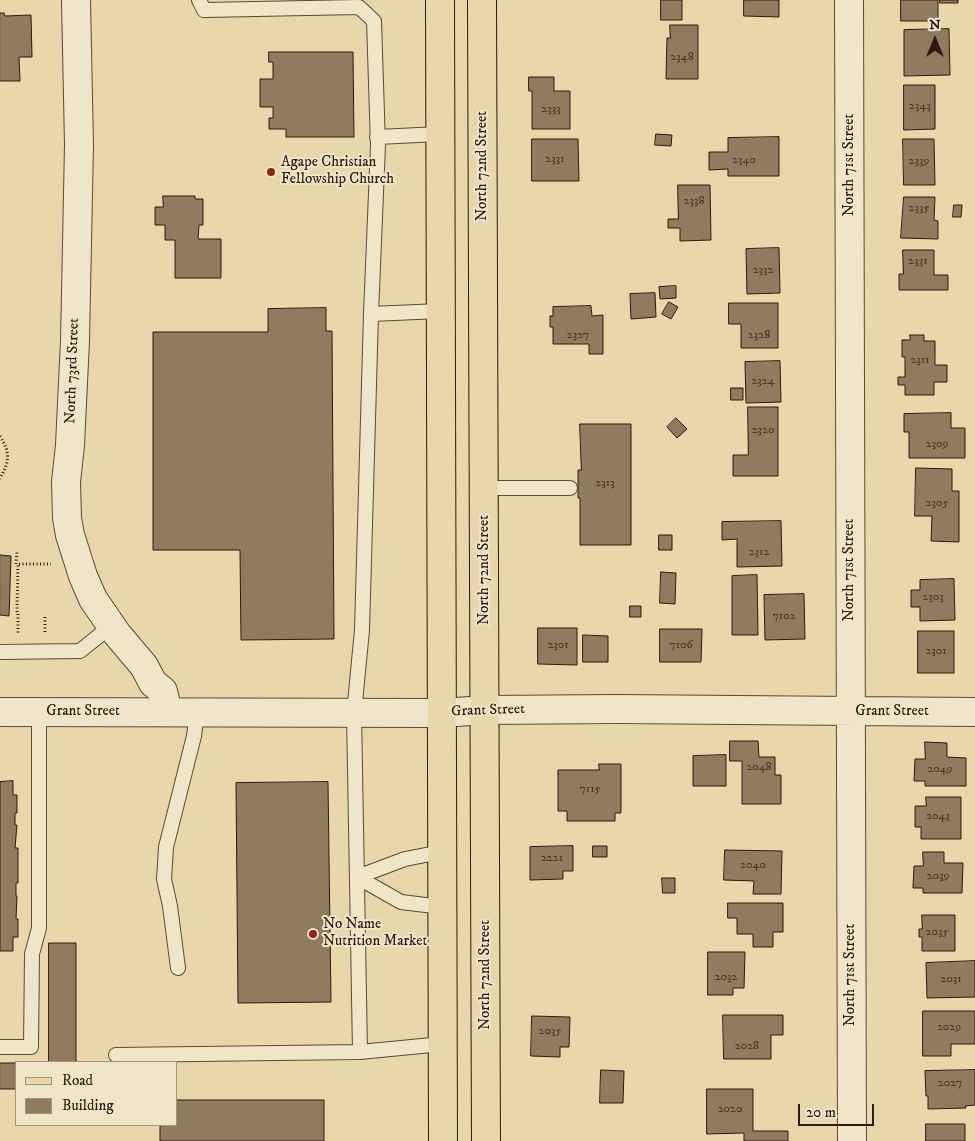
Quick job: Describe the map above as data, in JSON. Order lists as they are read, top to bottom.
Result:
{
  "streets": {
    "main road": ["North 72nd Street"],
    "street": ["North 71st Street", "North 73rd Street", "Grant Street"]
  },
  "crossings": [
    ["North 71st Street", "Grant Street"],
    ["North 72nd Street", "Grant Street"],
    ["North 73rd Street", "Grant Street"]
  ],
  "places": ["Agape Christian Fellowship Church", "No Name Nutrition Market"],
  "house_numbers": [
    "2348",
    "2343",
    "2333",
    "2331",
    "2340",
    "2339",
    "2338",
    "2335",
    "2331",
    "2332",
    "2327",
    "2328",
    "2311",
    "2324",
    "2320",
    "2309",
    "2313",
    "2305",
    "2312",
    "2303",
    "7102",
    "2301",
    "7106",
    "2301",
    "2048",
    "2049",
    "7115",
    "2043",
    "2221",
    "2040",
    "2039",
    "2035",
    "2032",
    "2031",
    "2029",
    "2035",
    "2028",
    "2027",
    "2020"
  ],
  "legend": ["Road", "Building"],
  "scale_bar": "20 m",
  "north": "top"
}
